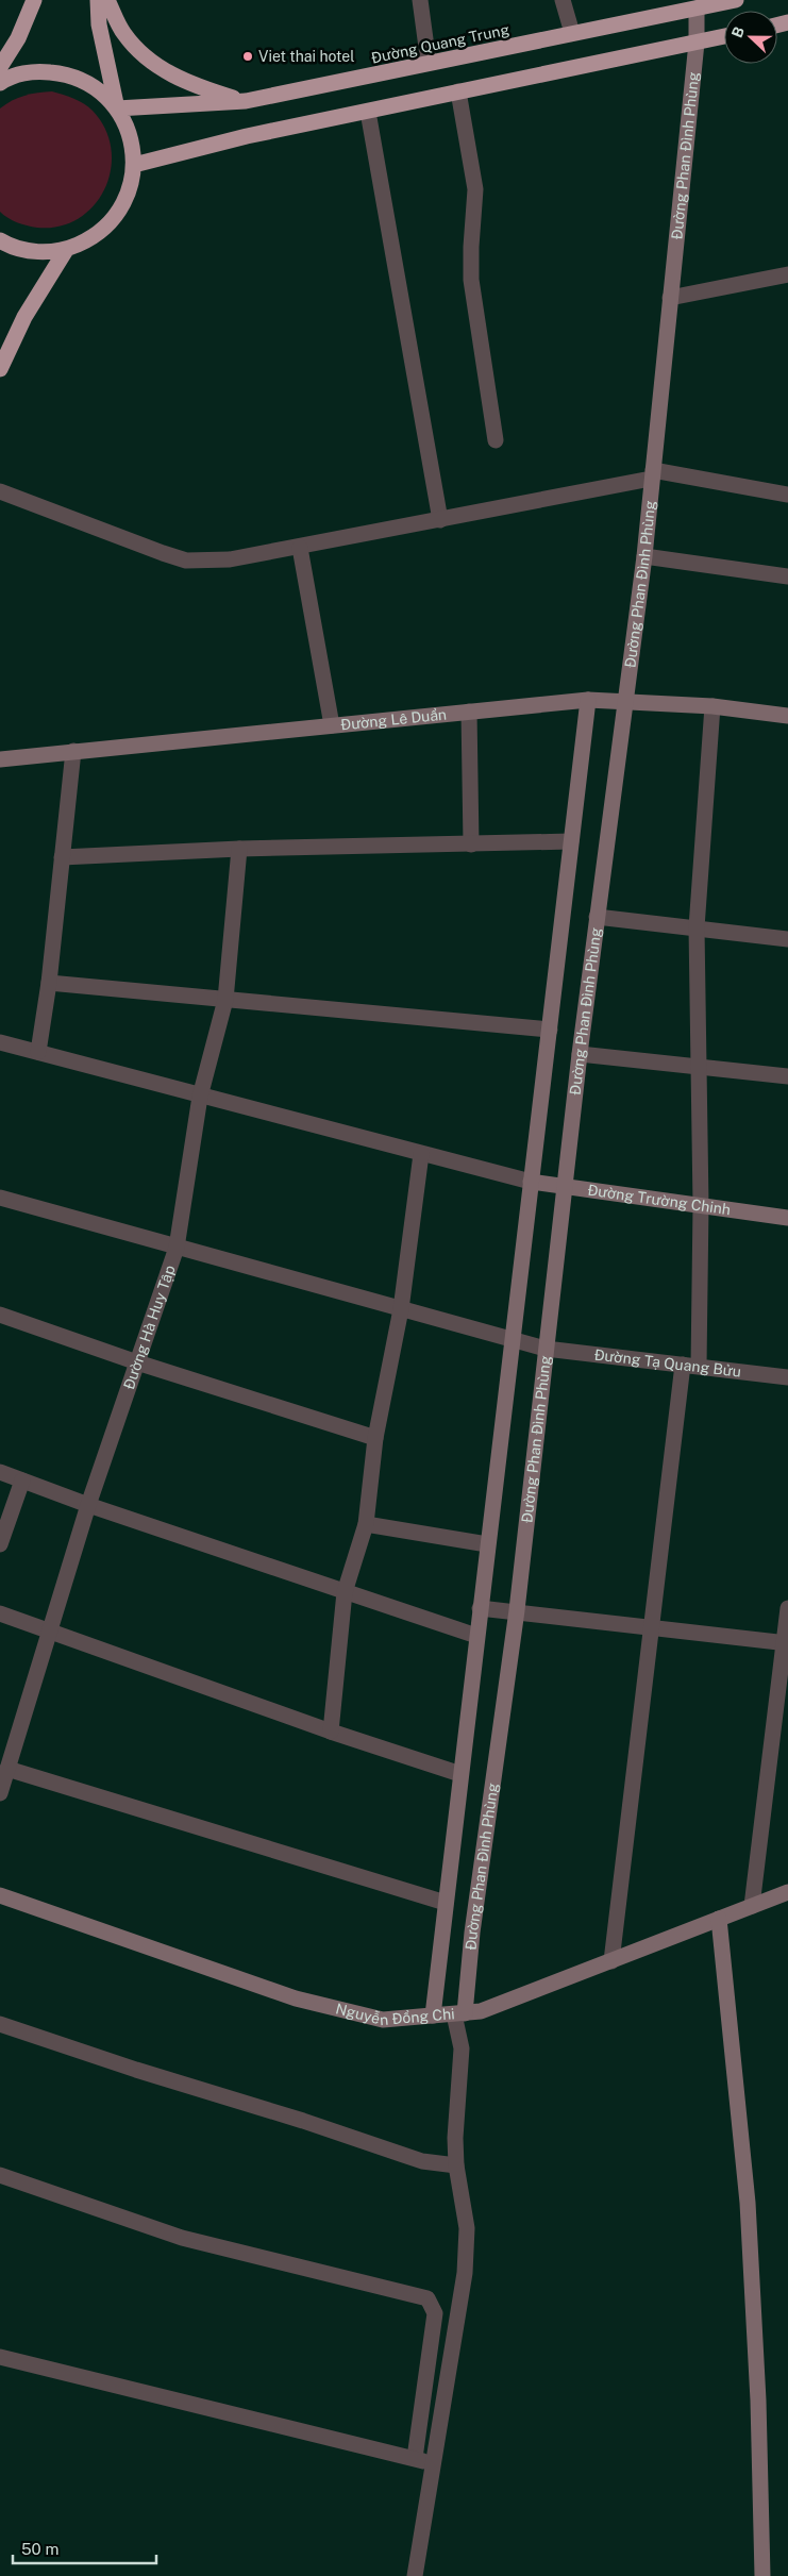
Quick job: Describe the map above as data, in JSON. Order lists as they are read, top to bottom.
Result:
{
  "streets": {
    "highway": ["Đường Quang Trung"],
    "street": [
      "Đường Phan Đình Phùng",
      "Đường Lê Duẩn",
      "Đường Trường Chinh",
      "Đường Hà Huy Tập",
      "Đường Tạ Quang Bửu",
      "Nguyễn Đổng Chi"
    ]
  },
  "crossings": [
    ["Đường Quang Trung", "Đường Phan Đình Phùng"],
    ["Đường Phan Đình Phùng", "Đường Lê Duẩn"],
    ["Đường Phan Đình Phùng", "Đường Trường Chinh"],
    ["Đường Phan Đình Phùng", "Đường Tạ Quang Bửu"],
    ["Đường Phan Đình Phùng", "Nguyễn Đổng Chi"],
    ["Đường Hà Huy Tập", "Đường Tạ Quang Bửu"]
  ],
  "places": ["Viet thai hotel"],
  "scale_bar": "50 m",
  "north": "left"
}
